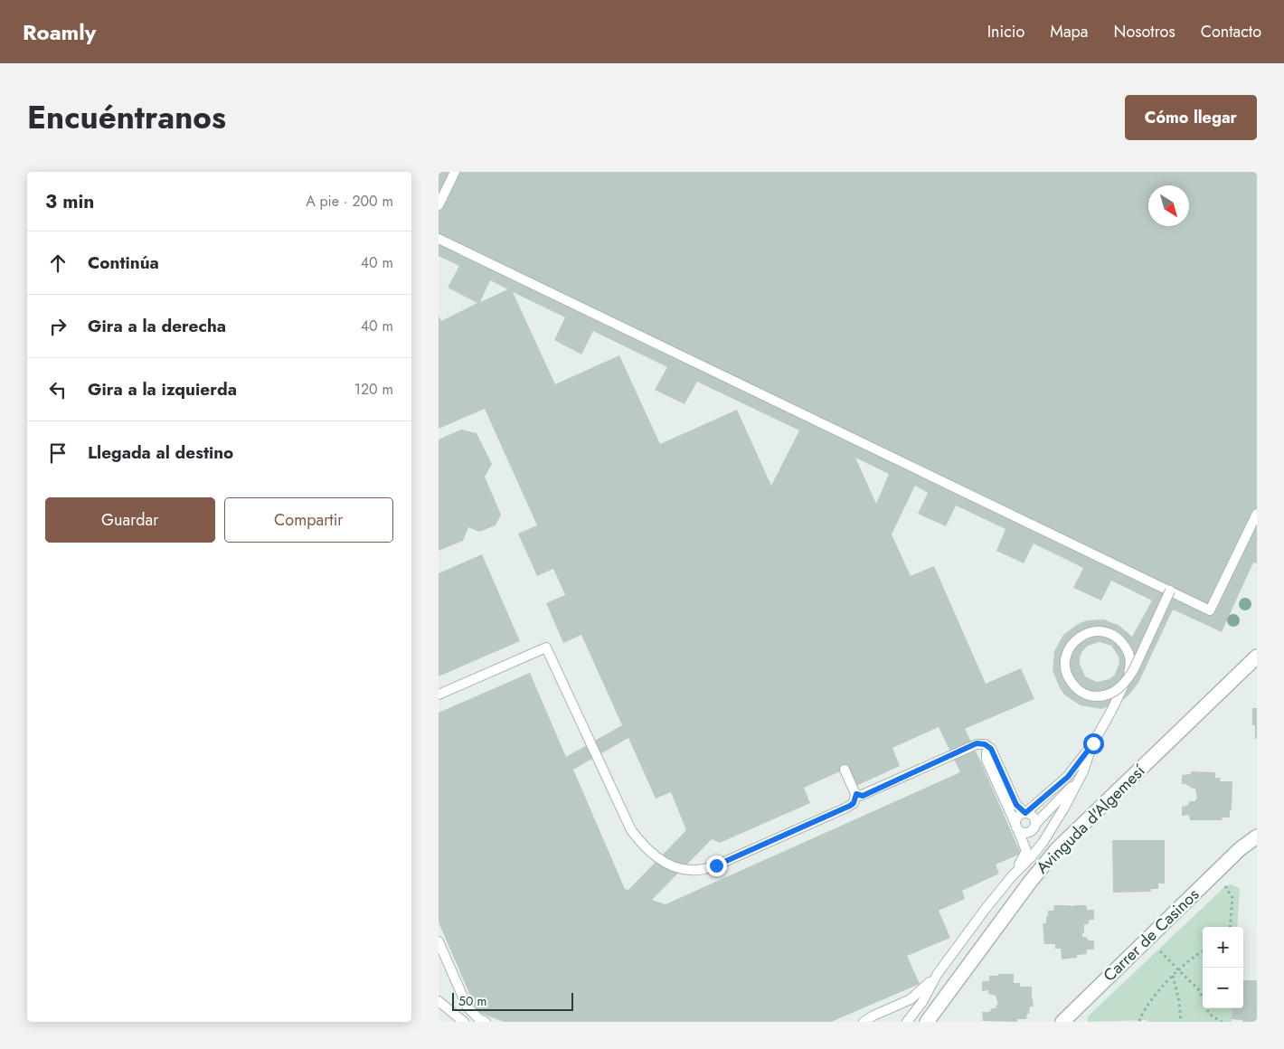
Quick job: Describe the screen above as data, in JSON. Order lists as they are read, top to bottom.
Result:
{
  "streets": {
    "street": ["Avinguda d'Algemesí", "Carrer de Casinos"]
  },
  "scale_bar": "50 m",
  "north": "bottom right",
  "page": {
    "header": "Roamly",
    "nav": [
      "Inicio",
      "Mapa",
      "Nosotros",
      "Contacto"
    ],
    "title": "Encuéntranos",
    "buttons": [
      "Cómo llegar",
      ["Guardar", "Compartir"]
    ],
    "heading": ["3 min", "A pie · 200 m"],
    "list": [
      ["Continúa", "40 m"],
      ["Gira a la derecha", "40 m"],
      ["Gira a la izquierda", "120 m"],
      "Llegada al destino"
    ],
    "map_buttons": ["+", "−"],
    "scale": "50 m"
  }
}
